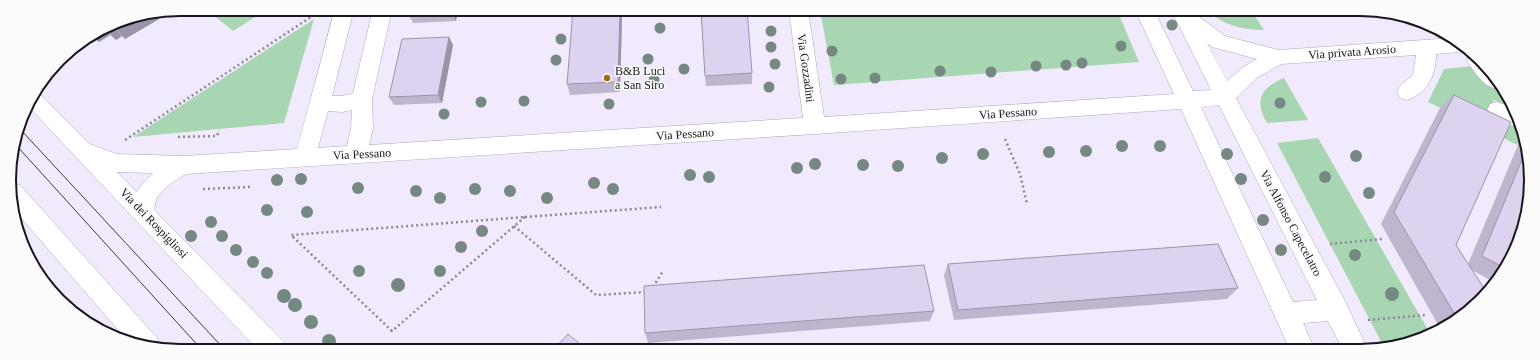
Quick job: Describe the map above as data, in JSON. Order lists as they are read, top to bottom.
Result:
{
  "streets": {
    "street": [
      "Via privata Arosio",
      "Via Gozzadini",
      "Via Pessano",
      "Via dei Rospigliosi",
      "Via Alfonso Capecelatro"
    ]
  },
  "crossings": [
    ["Via privata Arosio", "Via Alfonso Capecelatro"],
    ["Via Gozzadini", "Via Pessano"],
    ["Via Pessano", "Via dei Rospigliosi"]
  ],
  "places": ["B&B Luci a San Siro"]
}
